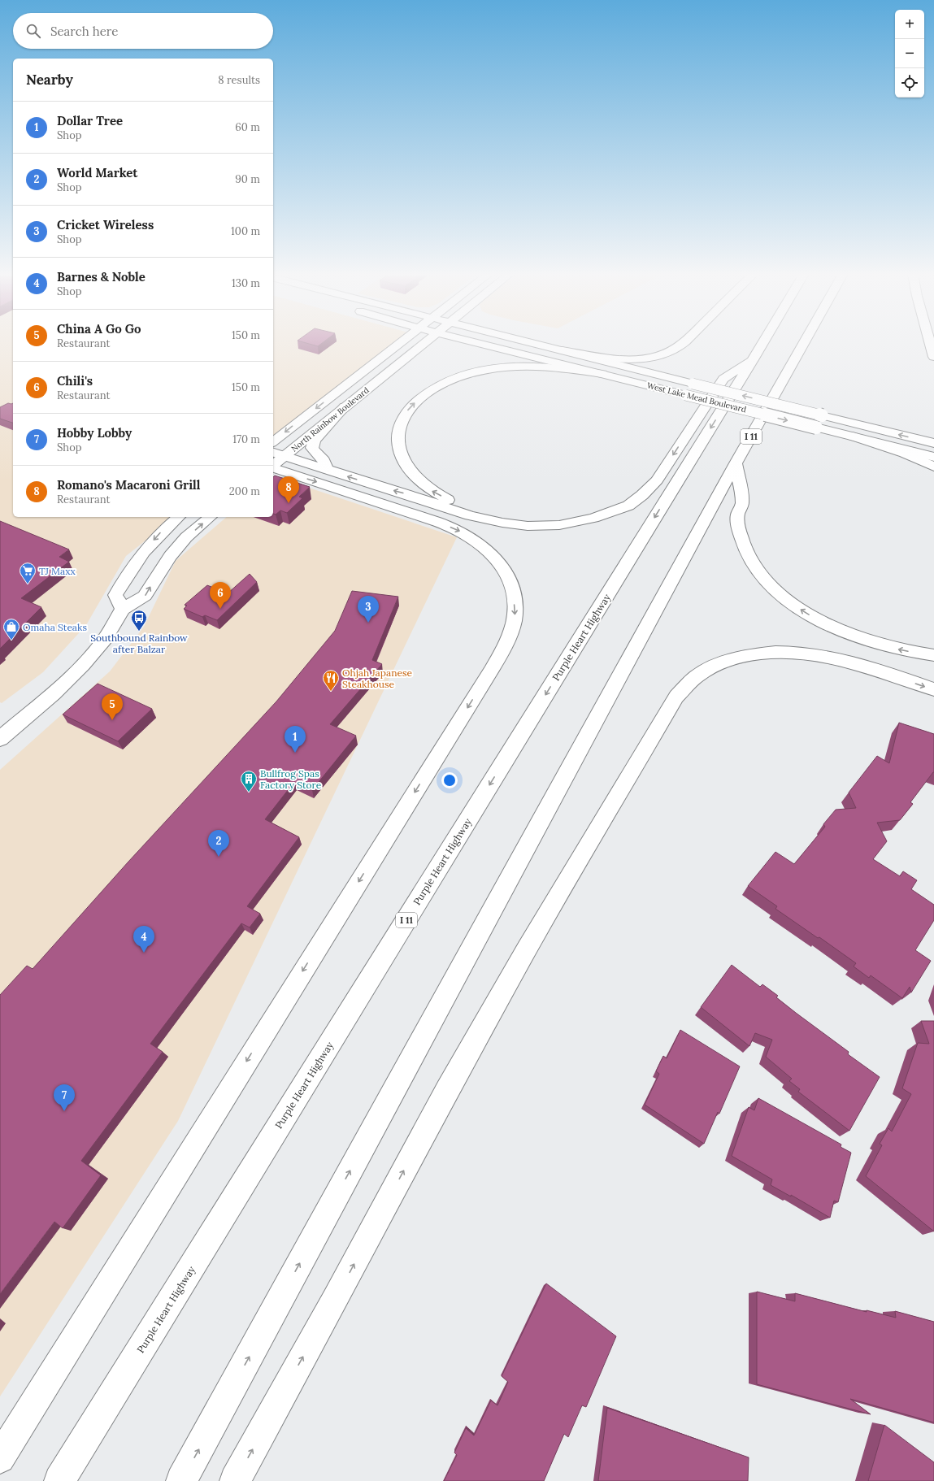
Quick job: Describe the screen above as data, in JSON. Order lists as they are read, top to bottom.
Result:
{
  "streets": {
    "main road": [
      "West Lake Mead Boulevard",
      "North Rainbow Boulevard",
      "I 11",
      "Purple Heart Highway"
    ]
  },
  "places": {
    "supermarket": ["TJ Maxx"],
    "bus stop": ["Southbound Rainbow after Balzar"],
    "shop": ["Omaha Steaks"],
    "restaurant": ["Ohjah Japanese Steakhouse"],
    "building": ["Bullfrog Spas Factory Store"]
  },
  "page": {
    "map_buttons": ["+", "−"],
    "search": "Search here",
    "heading": ["Nearby", "8 results"],
    "list": [
      {
        "mark": "1",
        "name": "Dollar Tree",
        "note": "Shop",
        "value": "60 m"
      },
      {
        "mark": "2",
        "name": "World Market",
        "note": "Shop",
        "value": "90 m"
      },
      {
        "mark": "3",
        "name": "Cricket Wireless",
        "note": "Shop",
        "value": "100 m"
      },
      {
        "mark": "4",
        "name": "Barnes & Noble",
        "note": "Shop",
        "value": "130 m"
      },
      {
        "mark": "5",
        "name": "China A Go Go",
        "note": "Restaurant",
        "value": "150 m"
      },
      {
        "mark": "6",
        "name": "Chili's",
        "note": "Restaurant",
        "value": "150 m"
      },
      {
        "mark": "7",
        "name": "Hobby Lobby",
        "note": "Shop",
        "value": "170 m"
      },
      {
        "mark": "8",
        "name": "Romano's Macaroni Grill",
        "note": "Restaurant",
        "value": "200 m"
      }
    ],
    "pins": [
      "8",
      "6",
      "3",
      "5",
      "1",
      "2",
      "4",
      "7"
    ]
  }
}
